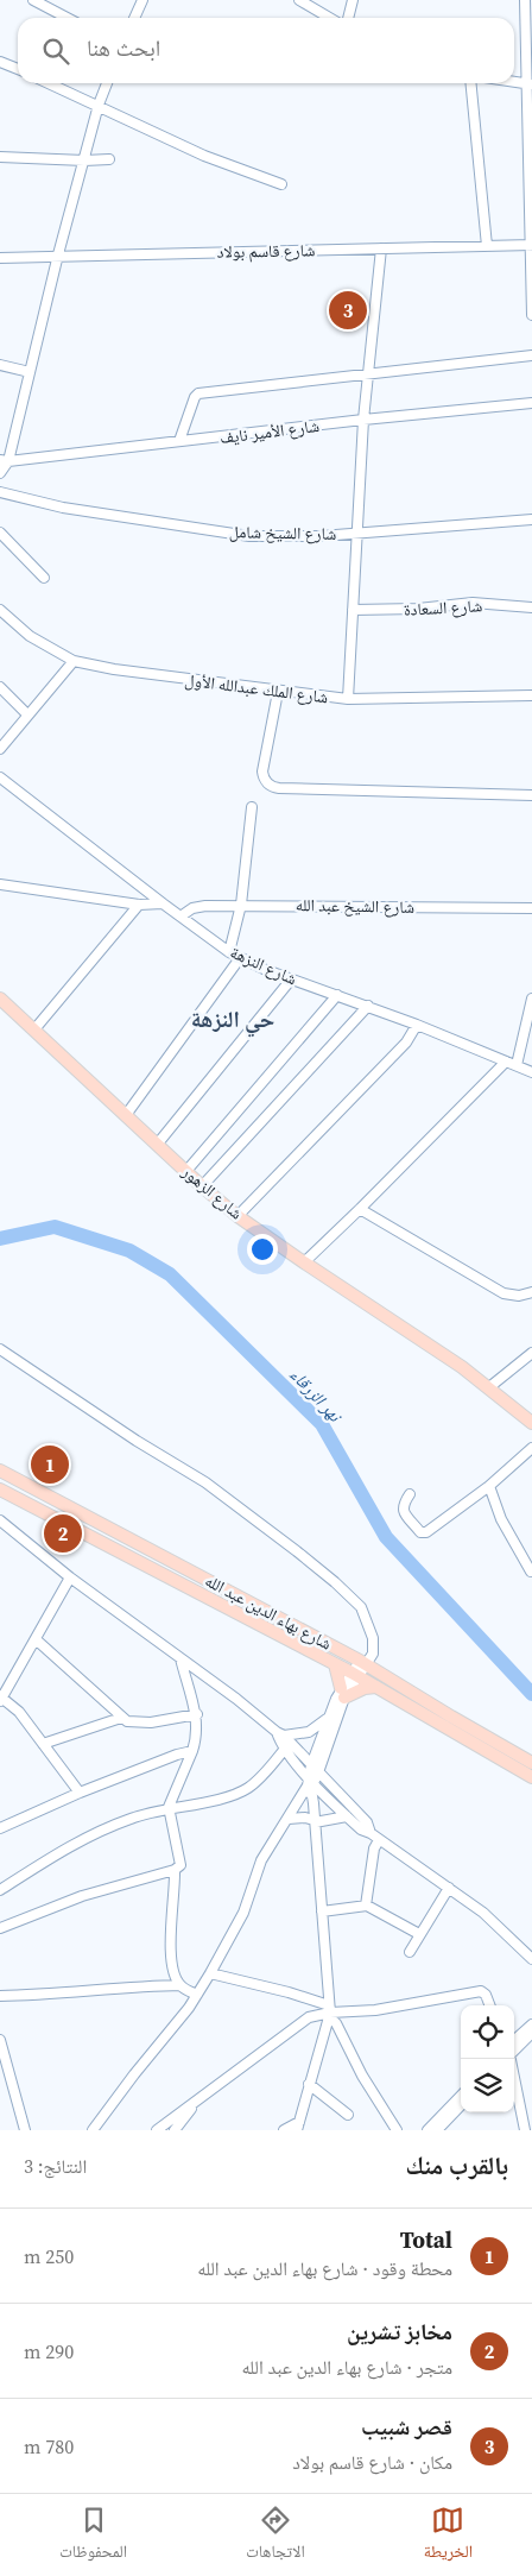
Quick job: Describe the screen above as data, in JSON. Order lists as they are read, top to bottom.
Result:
{
  "streets": {
    "main road": ["شارع الزهور", "شارع بهاء الدين عبد الله"],
    "street": [
      "شارع قاسم بولاد",
      "شارع الأمير نايف",
      "شارع الشيخ شامل",
      "شارع السعادة",
      "شارع الملك عبدالله الأول",
      "شارع الشيخ عبد الله",
      "شارع النزهة"
    ]
  },
  "crossings": [
    ["شارع الشيخ عبد الله", "شارع النزهة"]
  ],
  "districts": ["حي النزهة"],
  "water": ["نهر الزرقاء"],
  "page": {
    "search": "ابحث هنا",
    "pins": ["3", "1", "2"],
    "heading": ["بالقرب منك", "النتائج: 3"],
    "list": [
      {
        "mark": "1",
        "name": "Total",
        "note": "محطة وقود · شارع بهاء الدين عبد الله",
        "value": "250 m"
      },
      {
        "mark": "2",
        "name": "مخابز تشرين",
        "note": "متجر · شارع بهاء الدين عبد الله",
        "value": "290 m"
      },
      {
        "mark": "3",
        "name": "قصر شبيب",
        "note": "مكان · شارع قاسم بولاد",
        "value": "780 m"
      }
    ],
    "nav": ["الخريطة", "الاتجاهات", "المحفوظات"]
  }
}
